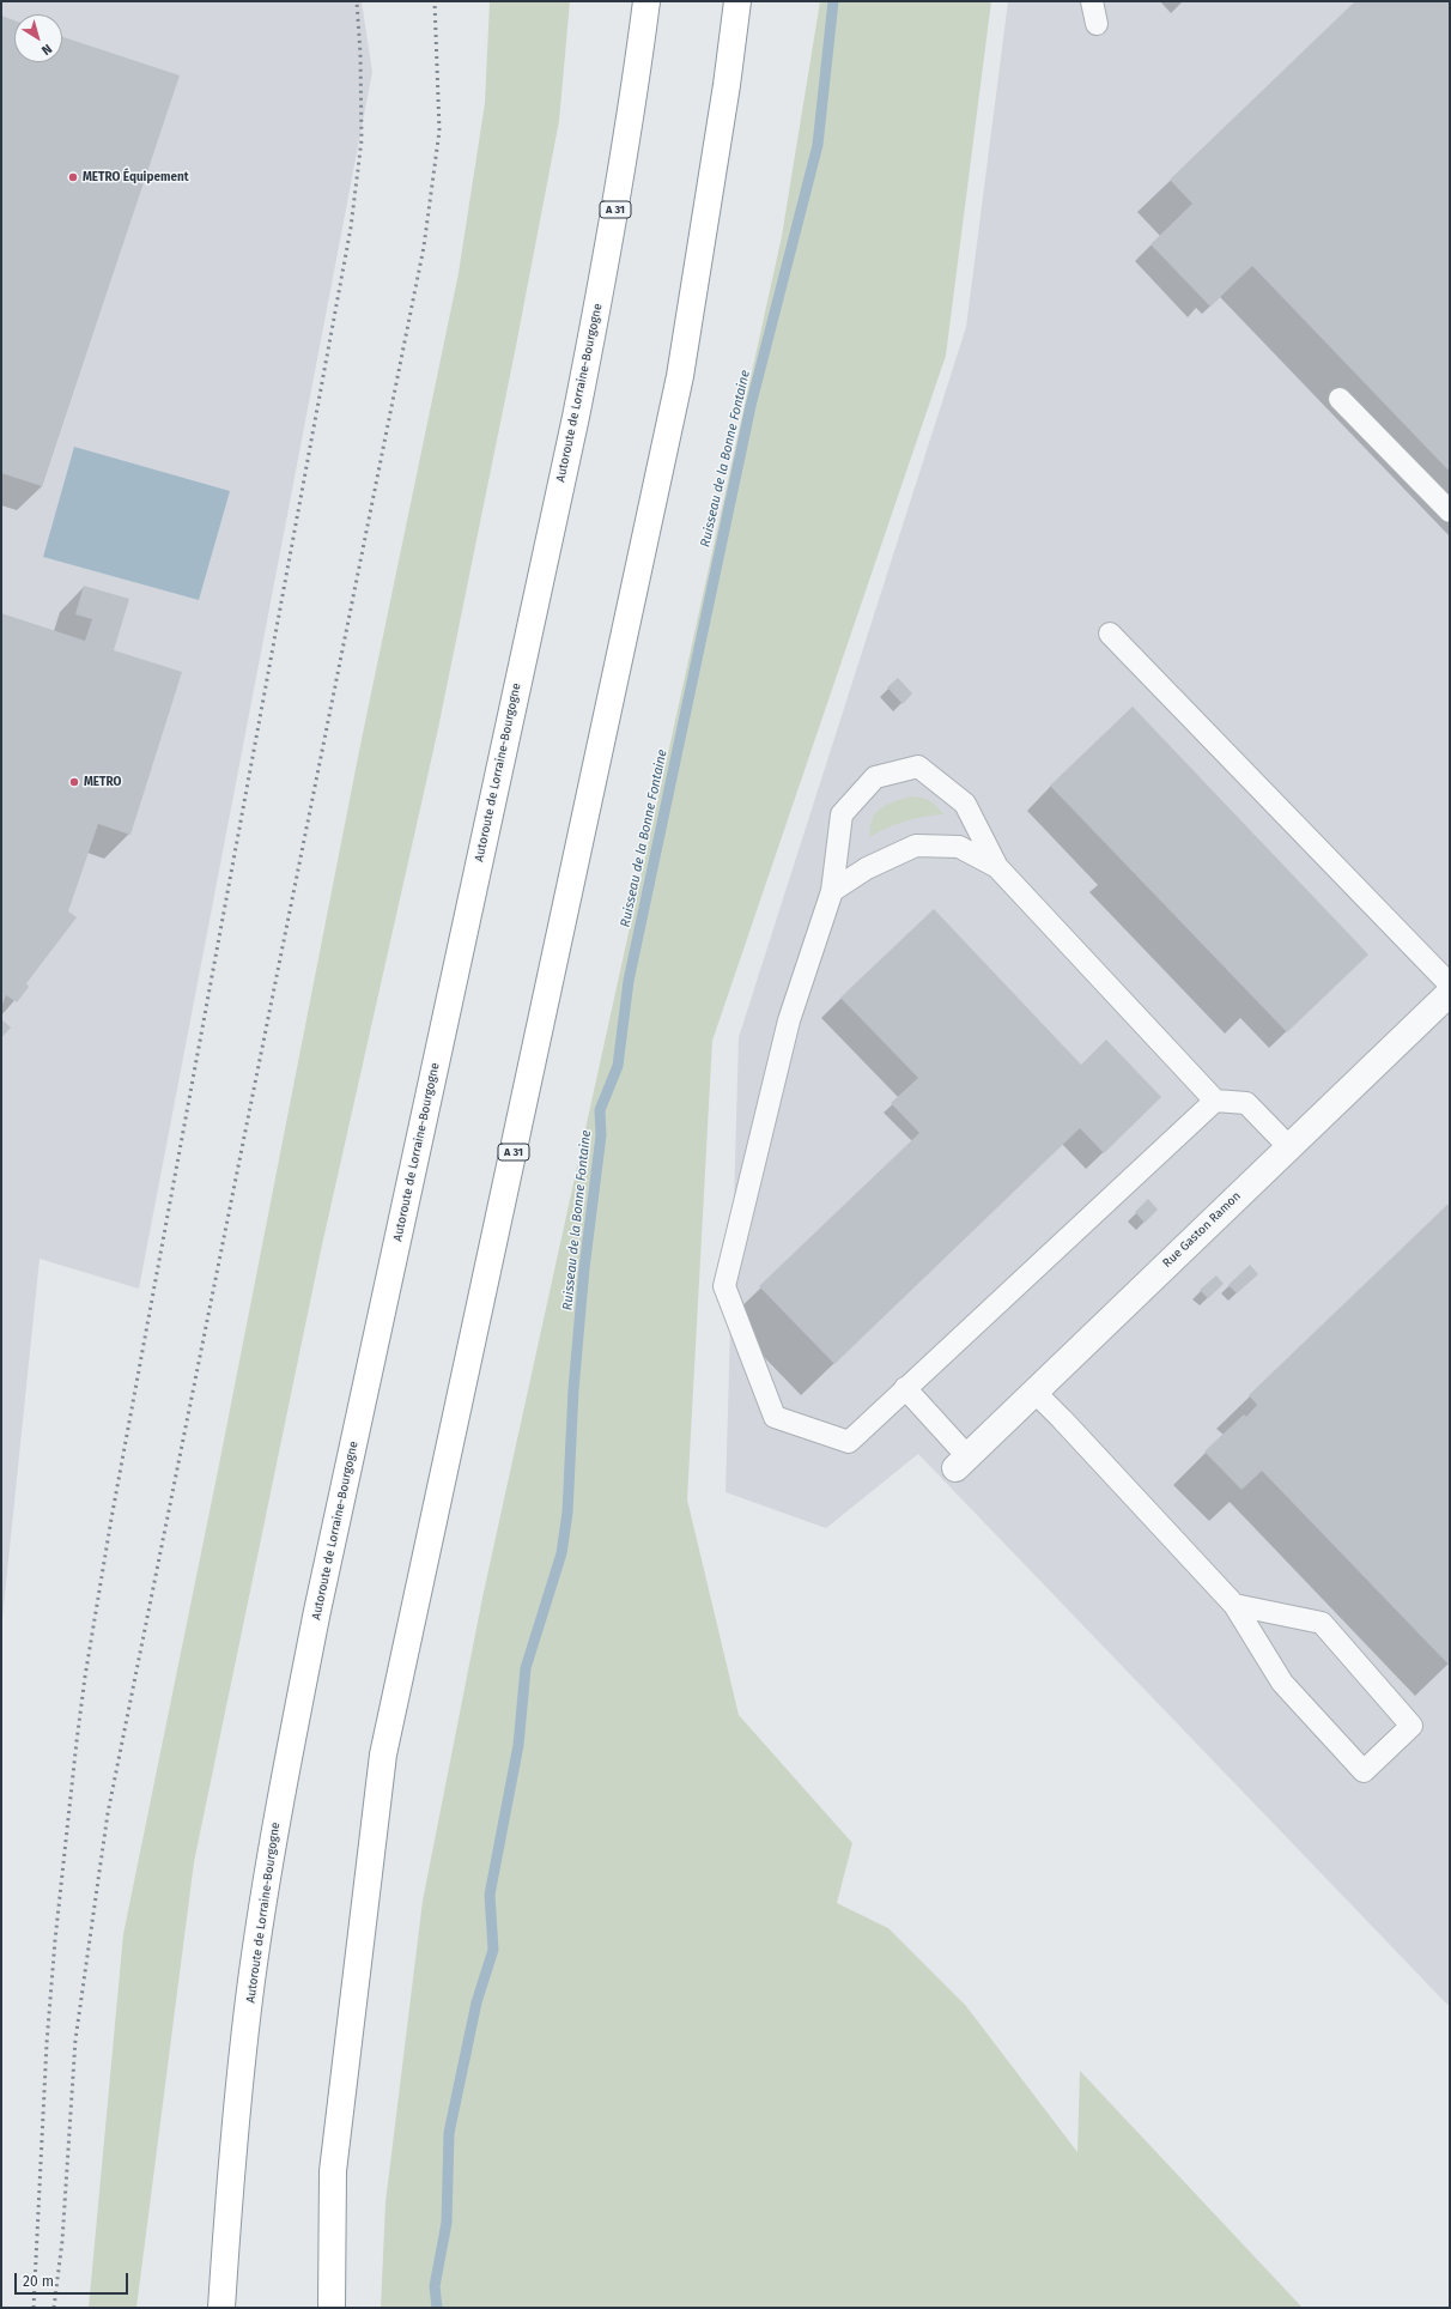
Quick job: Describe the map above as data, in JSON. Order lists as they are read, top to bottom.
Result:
{
  "streets": {
    "highway": ["A 31", "Autoroute de Lorraine-Bourgogne"],
    "street": ["Rue Gaston Ramon"]
  },
  "water": ["Ruisseau de la Bonne Fontaine"],
  "places": ["METRO Équipement", "METRO"],
  "scale_bar": "20 m",
  "north": "bottom right"
}
